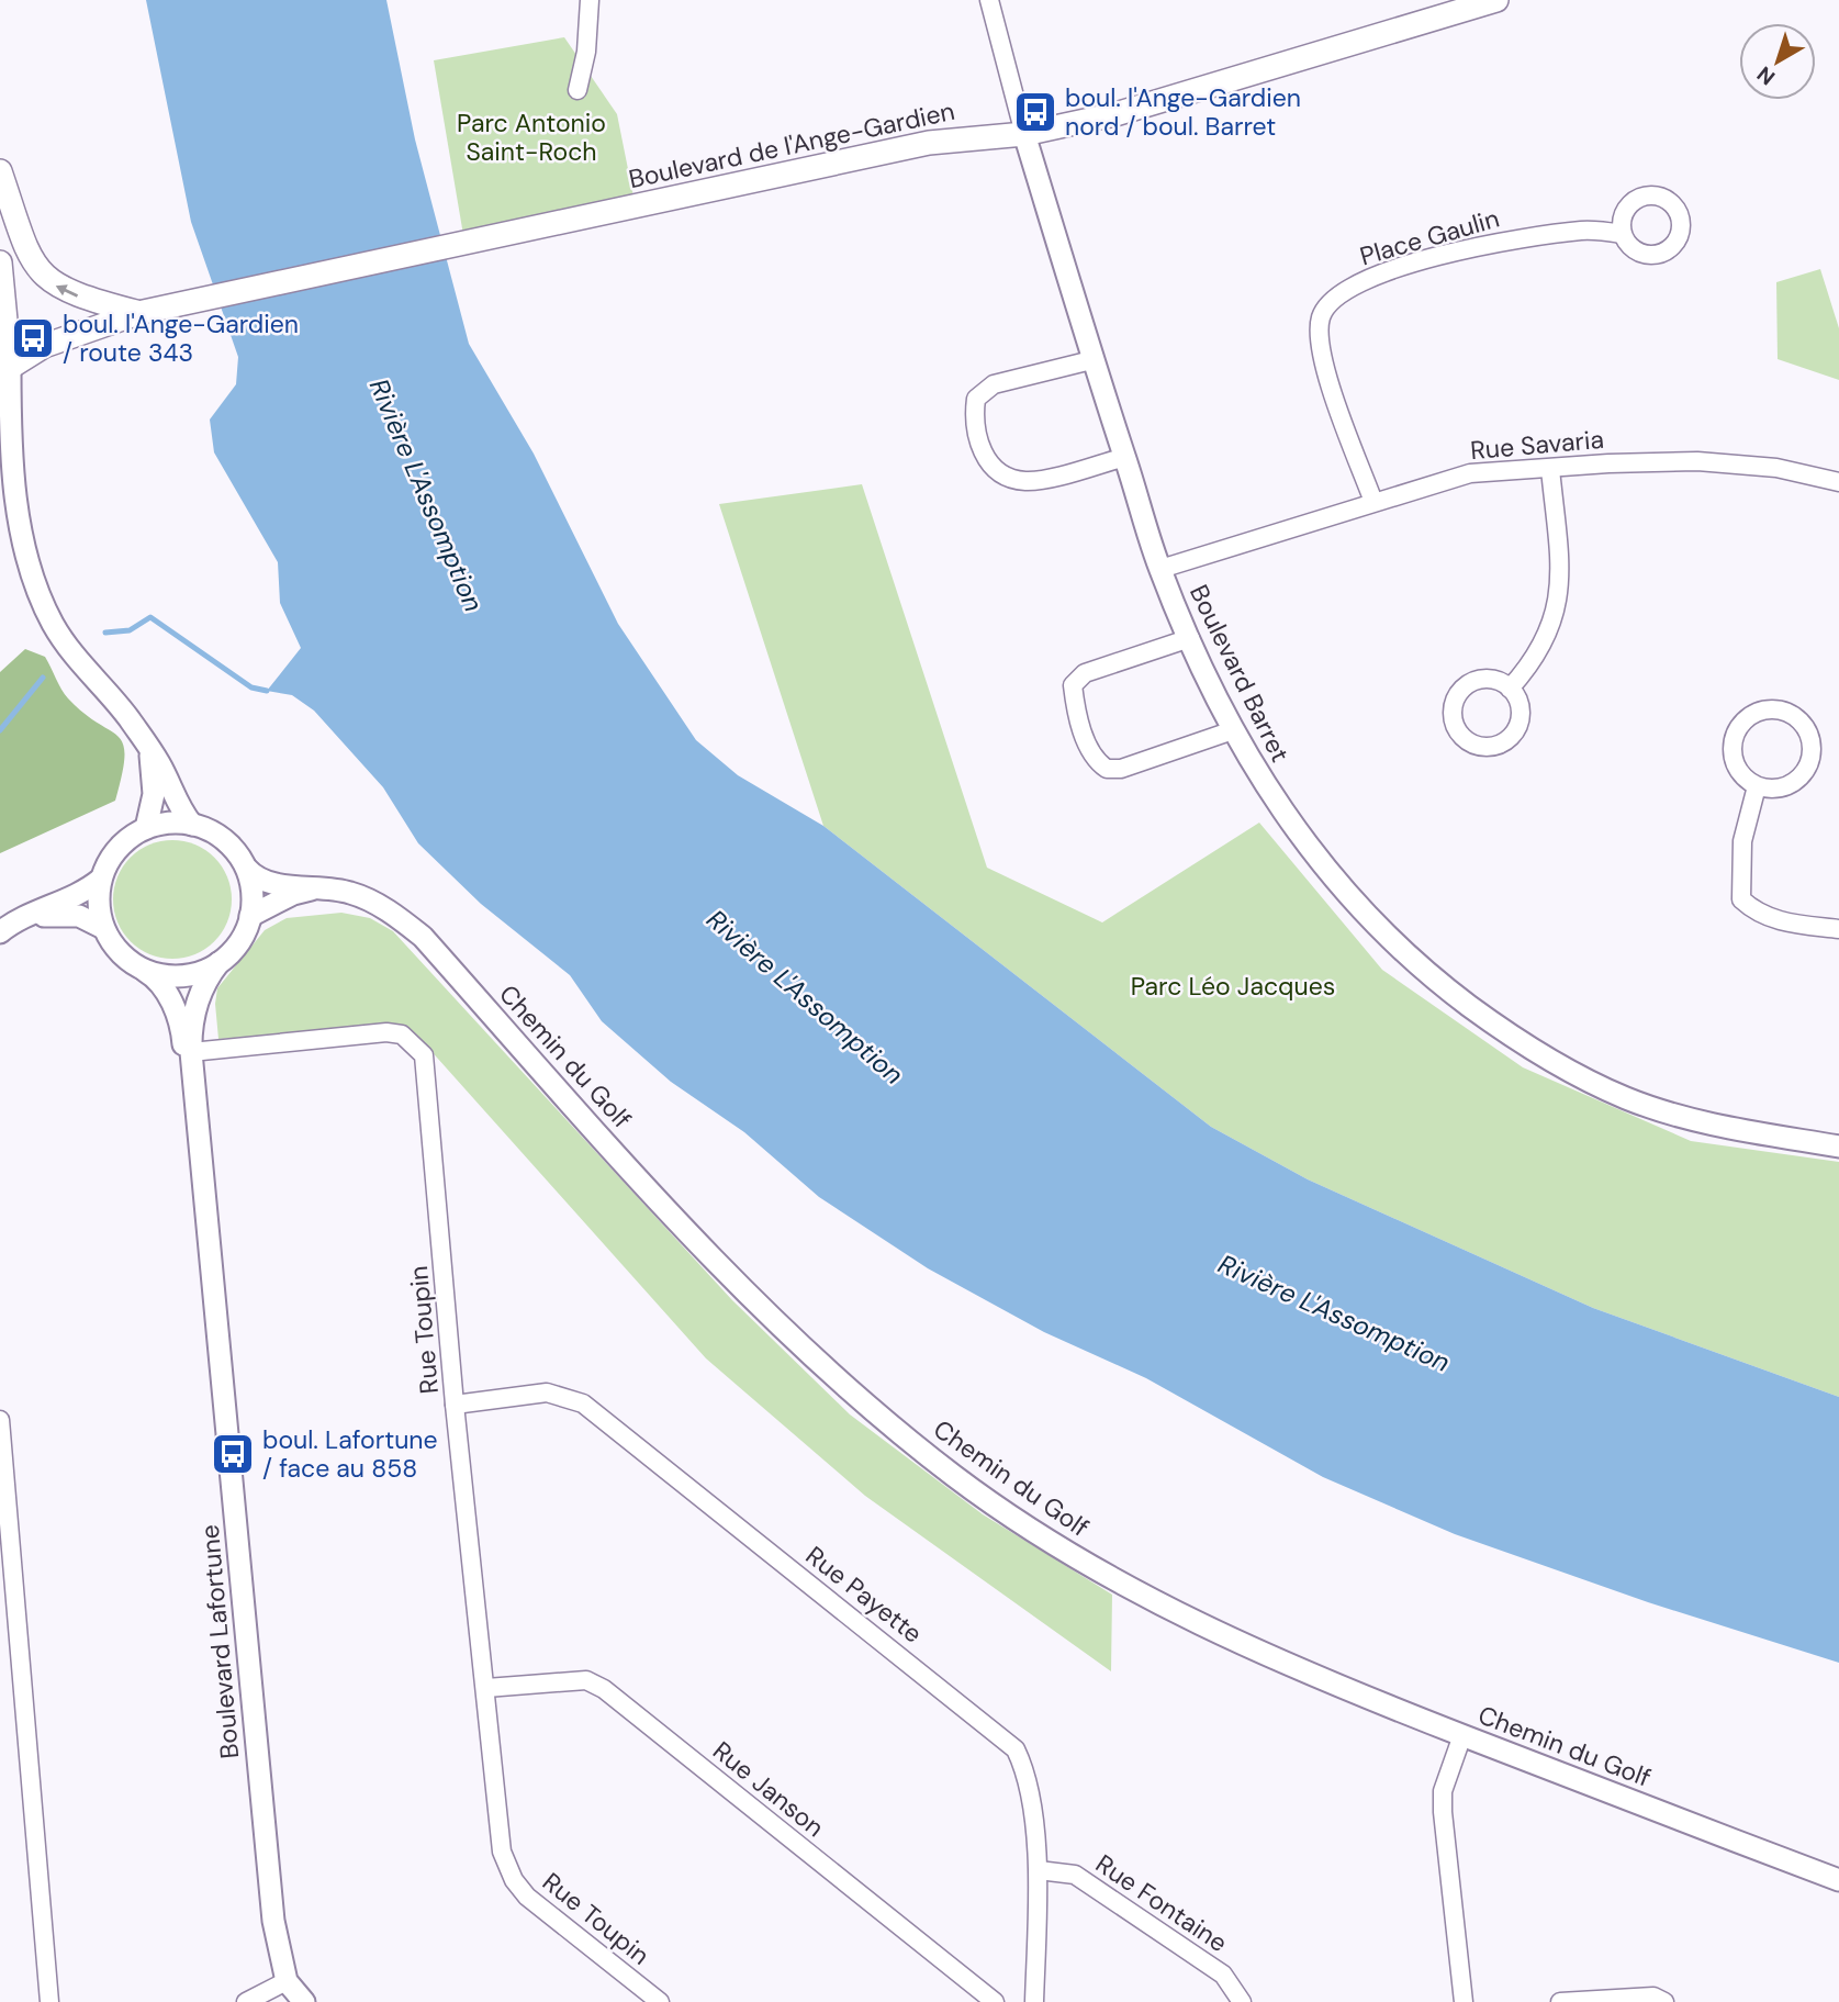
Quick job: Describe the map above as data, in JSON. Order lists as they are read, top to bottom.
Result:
{
  "streets": {
    "main road": ["Boulevard de l'Ange-Gardien"],
    "street": [
      "Place Gaulin",
      "Rue Savaria",
      "Boulevard Barret",
      "Chemin du Golf",
      "Rue Toupin",
      "Rue Payette",
      "Boulevard Lafortune",
      "Rue Janson",
      "Rue Fontaine"
    ]
  },
  "crossings": [
    ["Boulevard de l'Ange-Gardien", "Boulevard Barret"],
    ["Place Gaulin", "Rue Savaria"],
    ["Rue Savaria", "Boulevard Barret"],
    ["Chemin du Golf", "Boulevard Lafortune"],
    ["Rue Toupin", "Rue Payette"],
    ["Rue Toupin", "Boulevard Lafortune"],
    ["Rue Toupin", "Rue Janson"],
    ["Rue Payette", "Rue Fontaine"]
  ],
  "water": ["Rivière L'Assomption"],
  "parks": ["Parc Antonio Saint-Roch", "Parc Léo Jacques"],
  "places": {
    "bus stop": ["boul. l'Ange-Gardien nord / boul. Barret", "boul. l'Ange-Gardien / route 343", "boul. Lafortune / face au 858"]
  },
  "north": "bottom left"
}
